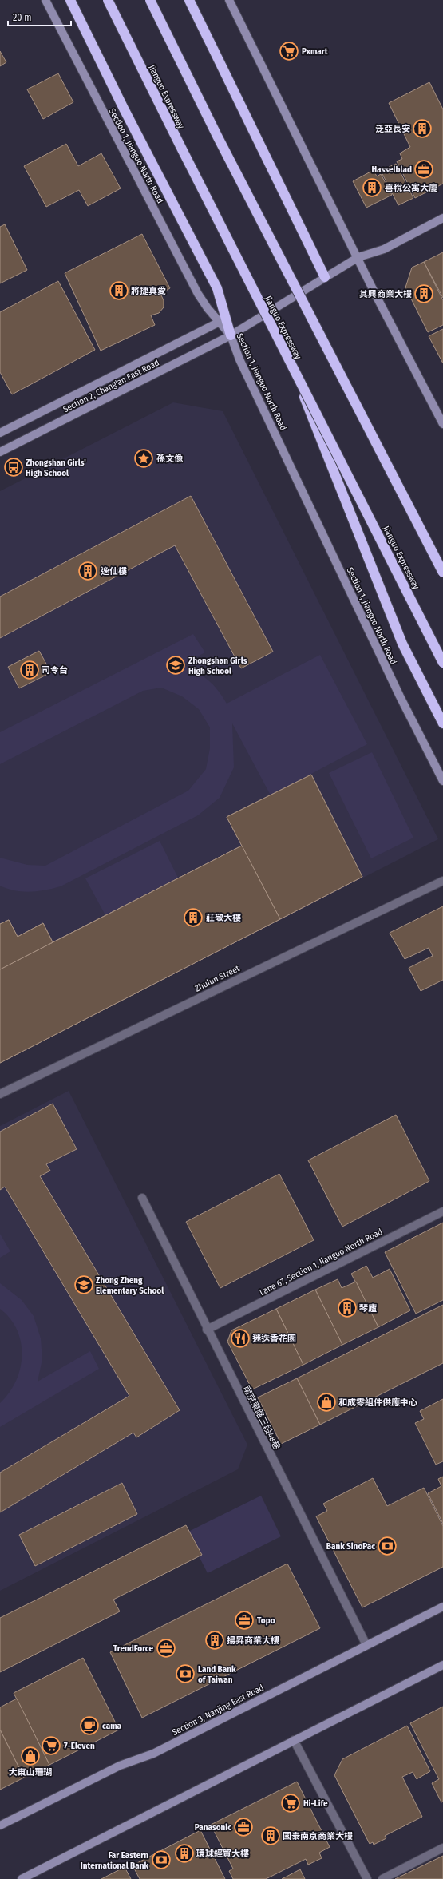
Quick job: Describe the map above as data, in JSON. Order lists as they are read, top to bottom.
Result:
{
  "streets": {
    "highway": ["Jianguo Expressway"],
    "street": [
      "Section 1, Jianguo North Road",
      "Section 2, Chang'an East Road",
      "Zhulun Street",
      "Lane 67, Section 1, Jianguo North Road",
      "南京東路三段48巷",
      "Section 3, Nanjing East Road"
    ]
  },
  "crossings": [
    ["Section 1, Jianguo North Road", "Section 2, Chang'an East Road"],
    ["Lane 67, Section 1, Jianguo North Road", "南京東路三段48巷"],
    ["南京東路三段48巷", "Section 3, Nanjing East Road"]
  ],
  "places": {
    "supermarket": ["Pxmart", "7-Eleven", "Hi-Life"],
    "building": [
      "泛亞長安",
      "喜稅公寓大廈",
      "將捷真愛",
      "其興商業大樓",
      "逸仙樓",
      "司令台",
      "莊敬大樓",
      "琴廬",
      "揚昇商業大樓",
      "國泰南京商業大樓",
      "環球經貿大樓"
    ],
    "office": [
      "Hasselblad",
      "Topo",
      "TrendForce",
      "Panasonic"
    ],
    "place": ["孫文像"],
    "bus stop": ["Zhongshan Girls' High School"],
    "school or university": ["Zhongshan Girls High School", "Zhong Zheng Elementary School"],
    "restaurant": ["迷迭香花園"],
    "shop": ["和成零組件供應中心", "大東山珊瑚"],
    "bank": ["Bank SinoPac", "Land Bank of Taiwan", "Far Eastern International Bank"],
    "cafe": ["cama"]
  },
  "scale_bar": "20 m"
}
